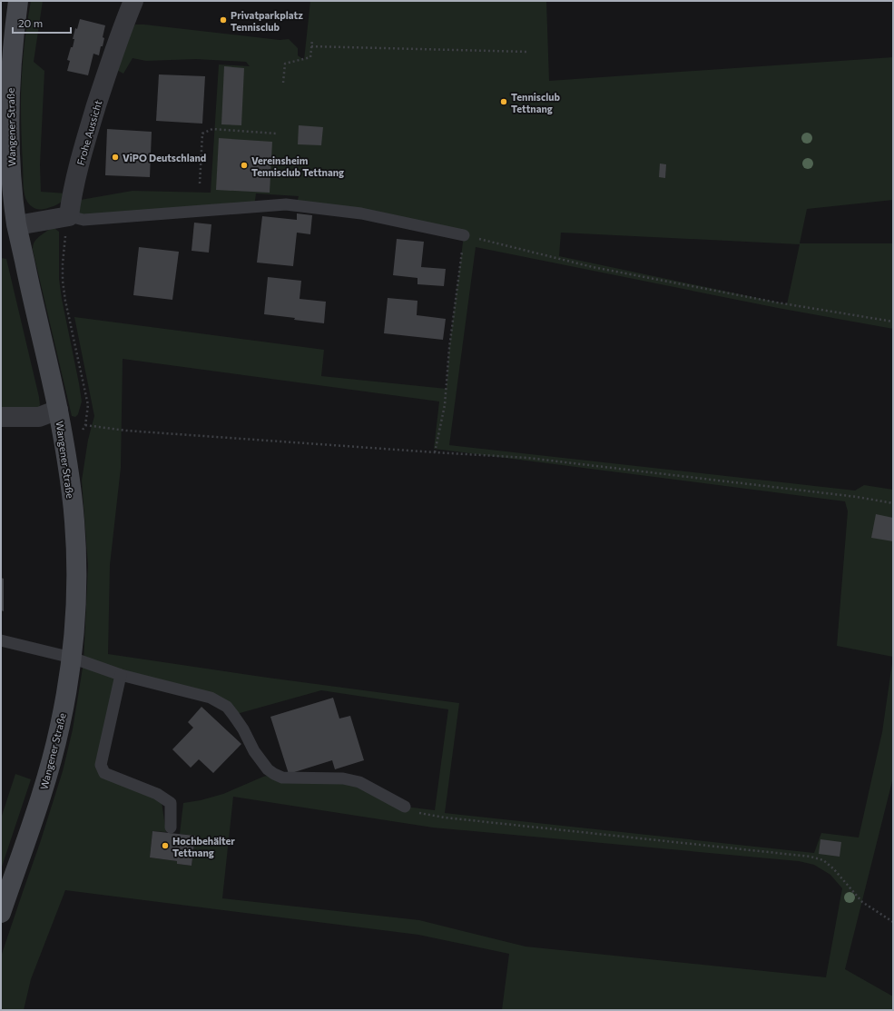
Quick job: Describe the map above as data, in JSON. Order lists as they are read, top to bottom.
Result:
{
  "streets": {
    "main road": ["Wangener Straße"],
    "street": ["Frohe Aussicht"]
  },
  "places": [
    "Privatparkplatz Tennisclub",
    "Tennisclub Tettnang",
    "ViPO Deutschland",
    "Vereinsheim Tennisclub Tettnang",
    "Hochbehälter Tettnang"
  ],
  "scale_bar": "20 m"
}
